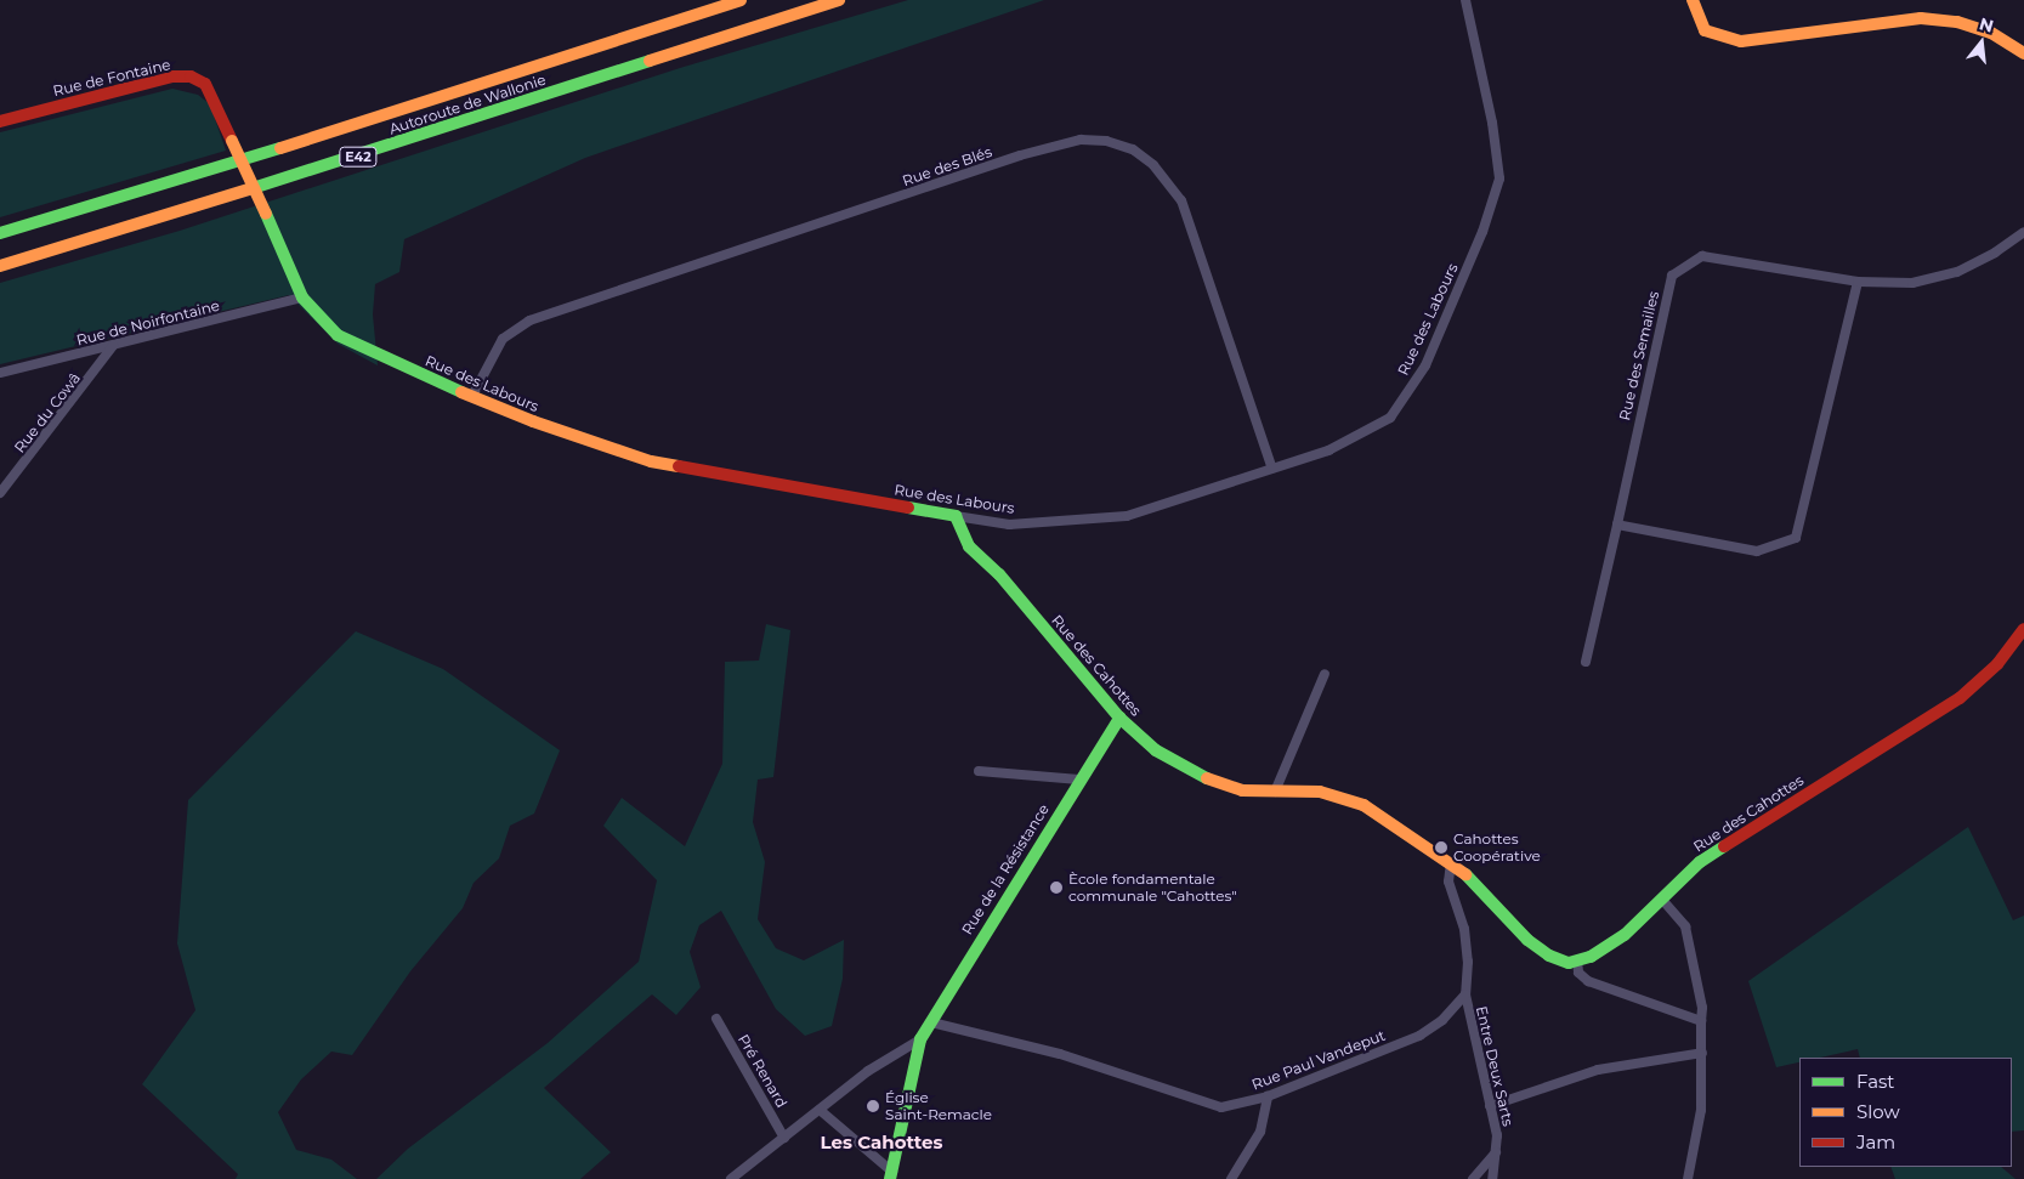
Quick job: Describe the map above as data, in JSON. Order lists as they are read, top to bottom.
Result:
{
  "streets": {
    "main road": [
      "Rue de Fontaine",
      "Autoroute de Wallonie",
      "E42",
      "Rue des Labours",
      "Rue des Cahottes",
      "Rue de la Résistance"
    ],
    "street": [
      "Rue des Blés",
      "Rue de Noirfontaine",
      "Rue des Semailles",
      "Rue du Cowâ",
      "Rue Paul Vandeput",
      "Entre Deux Sarts",
      "Pré Renard"
    ]
  },
  "crossings": [
    ["Rue de Fontaine", "Rue des Labours"],
    ["Rue des Blés", "Rue des Labours"],
    ["Rue des Labours", "Rue de Noirfontaine"],
    ["Rue des Labours", "Rue des Cahottes"],
    ["Rue de Noirfontaine", "Rue du Cowâ"],
    ["Rue des Cahottes", "Rue de la Résistance"],
    ["Rue de la Résistance", "Rue Paul Vandeput"],
    ["Rue Paul Vandeput", "Entre Deux Sarts"]
  ],
  "districts": ["Les Cahottes"],
  "places": ["Cahottes Coopérative", "Ècole fondamentale communale \"Cahottes\"", "Église Saint-Remacle"],
  "legend": ["Fast", "Slow", "Jam"],
  "north": "top"
}
